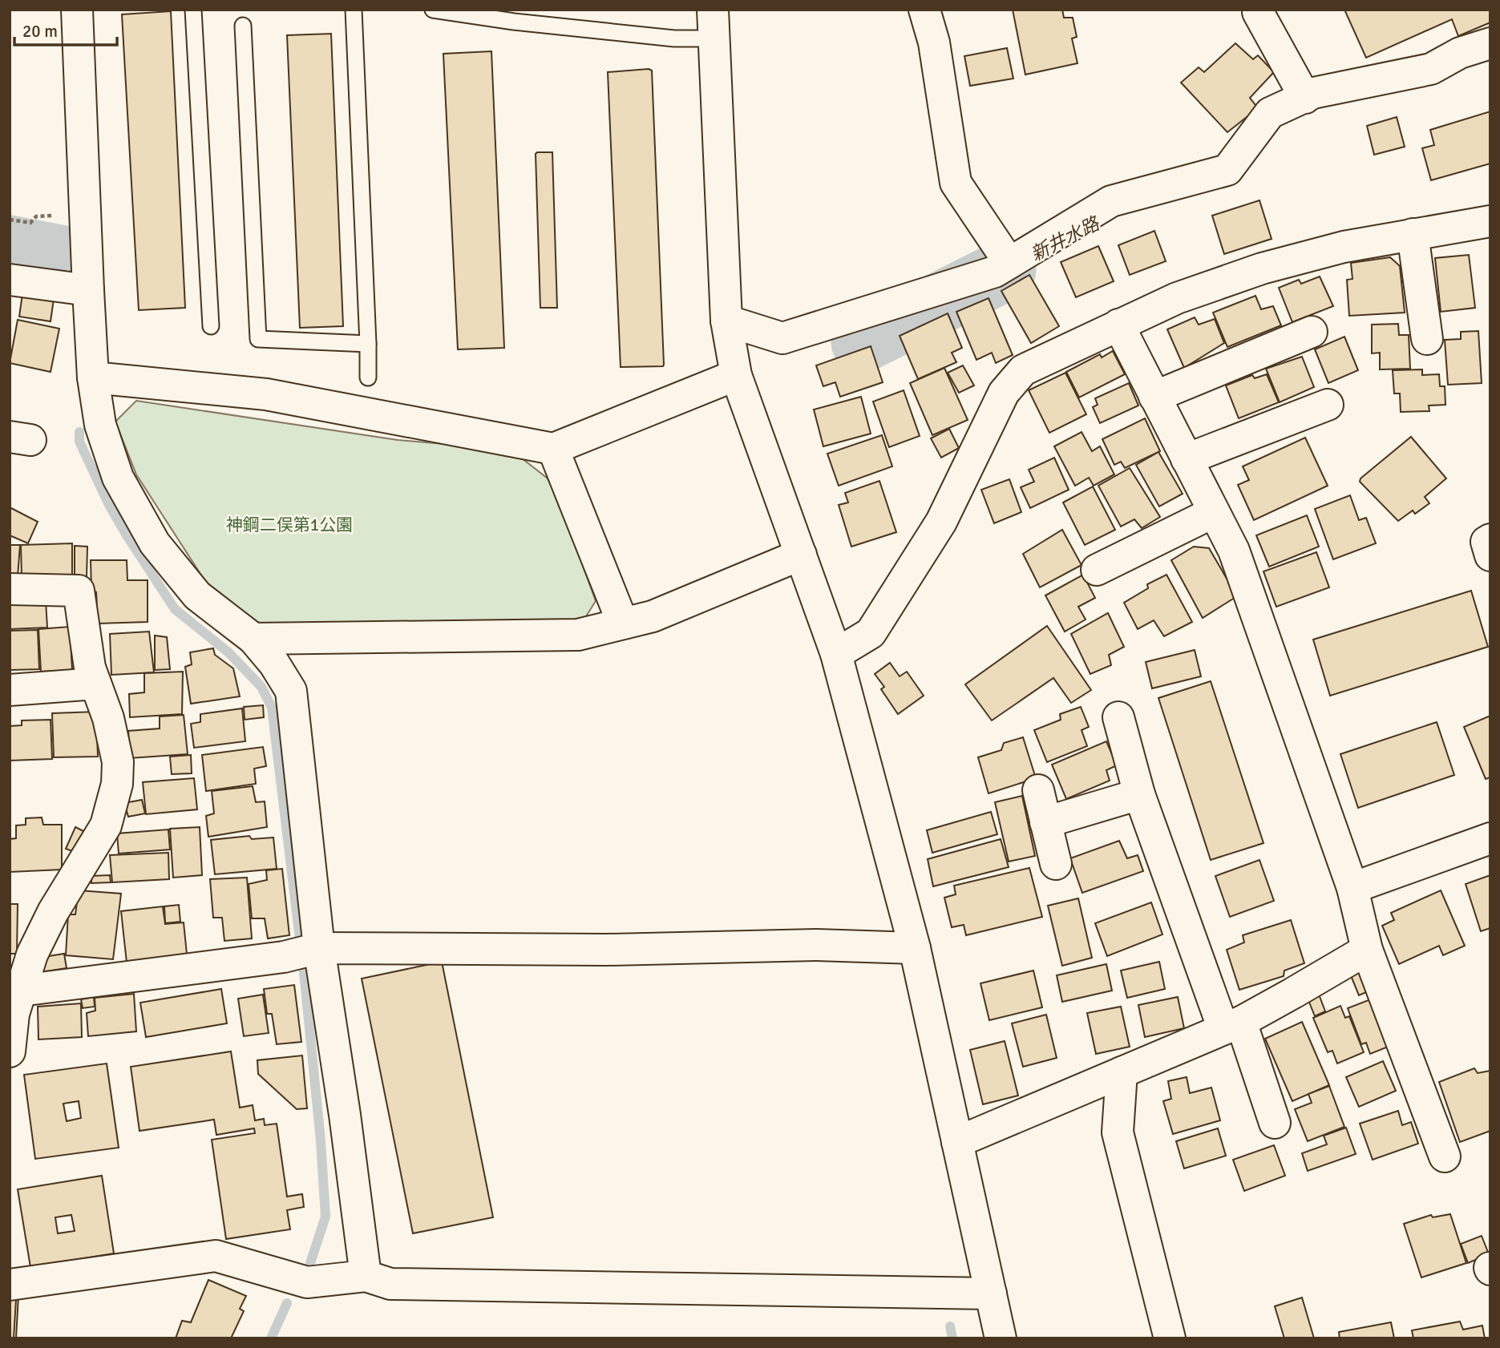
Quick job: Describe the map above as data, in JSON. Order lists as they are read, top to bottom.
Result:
{
  "water": ["新井水路"],
  "parks": ["神鋼二俣第1公園"],
  "scale_bar": "20 m"
}
